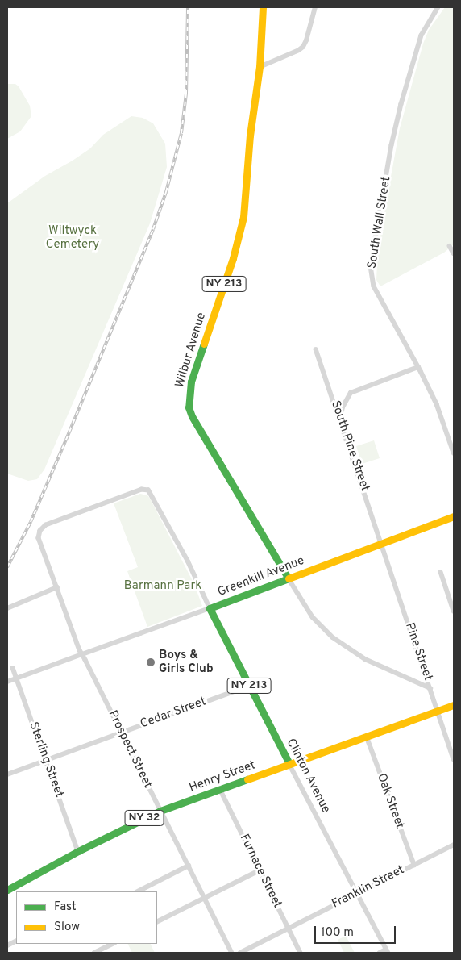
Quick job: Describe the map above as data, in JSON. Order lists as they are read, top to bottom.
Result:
{
  "streets": {
    "main road": [
      "NY 213",
      "Wilbur Avenue",
      "Greenkill Avenue",
      "Clinton Avenue",
      "Henry Street",
      "NY 32"
    ],
    "street": [
      "South Wall Street",
      "South Pine Street",
      "Pine Street",
      "Cedar Street",
      "Prospect Street",
      "Sterling Street",
      "Oak Street",
      "Furnace Street",
      "Franklin Street"
    ]
  },
  "crossings": [
    ["Wilbur Avenue", "Greenkill Avenue"],
    ["South Pine Street", "Greenkill Avenue"],
    ["South Pine Street", "Pine Street"],
    ["Greenkill Avenue", "Pine Street"],
    ["Greenkill Avenue", "Prospect Street"],
    ["Greenkill Avenue", "Sterling Street"],
    ["Greenkill Avenue", "Clinton Avenue"],
    ["Pine Street", "Henry Street"],
    ["Cedar Street", "Prospect Street"],
    ["Cedar Street", "Sterling Street"],
    ["Cedar Street", "Clinton Avenue"],
    ["Prospect Street", "Clinton Avenue"],
    ["Prospect Street", "Henry Street"],
    ["Sterling Street", "Henry Street"],
    ["Clinton Avenue", "Henry Street"],
    ["Clinton Avenue", "Franklin Street"],
    ["Henry Street", "Oak Street"],
    ["Henry Street", "Furnace Street"],
    ["Oak Street", "Franklin Street"],
    ["Furnace Street", "Franklin Street"]
  ],
  "parks": ["Wiltwyck Cemetery", "Barmann Park"],
  "places": ["Boys & Girls Club"],
  "legend": ["Fast", "Slow"],
  "scale_bar": "100 m"
}
